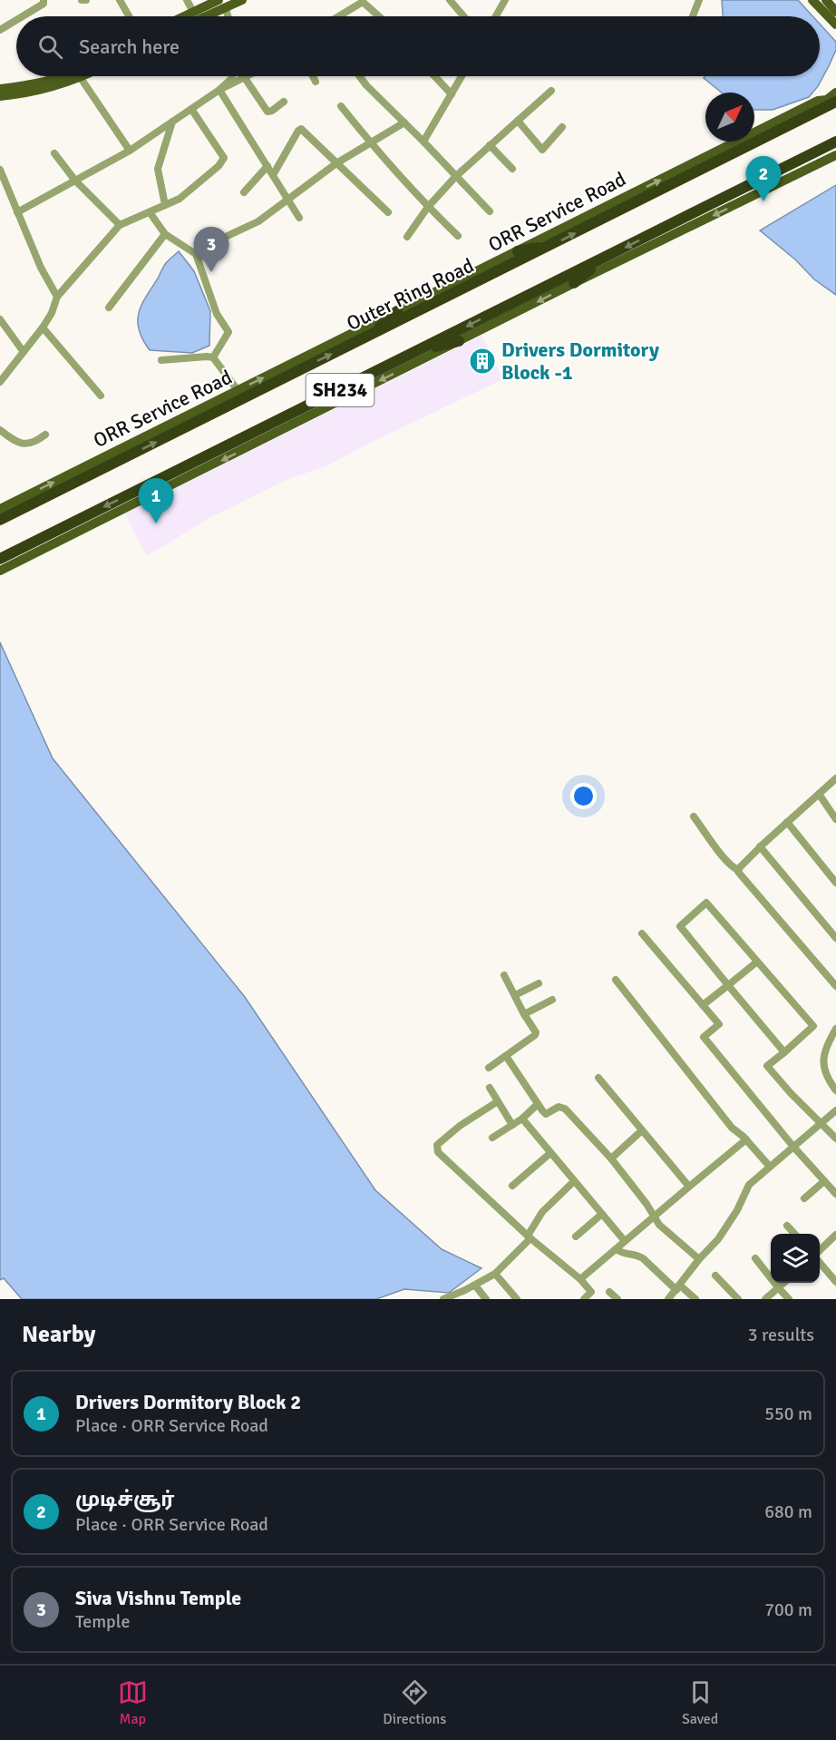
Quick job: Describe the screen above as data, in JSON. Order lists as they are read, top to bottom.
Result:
{
  "streets": {
    "highway": ["Outer Ring Road", "SH234"],
    "main road": ["ORR Service Road"]
  },
  "crossings": [
    ["ORR Service Road", "Outer Ring Road"]
  ],
  "places": {
    "building": ["Drivers Dormitory Block -1"]
  },
  "north": "top right",
  "page": {
    "search": "Search here",
    "pins": ["2", "3", "1"],
    "heading": ["Nearby", "3 results"],
    "list": [
      {
        "mark": "1",
        "name": "Drivers Dormitory Block 2",
        "note": "Place · ORR Service Road",
        "value": "550 m"
      },
      {
        "mark": "2",
        "name": "முடிச்சூர்",
        "note": "Place · ORR Service Road",
        "value": "680 m"
      },
      {
        "mark": "3",
        "name": "Siva Vishnu Temple",
        "note": "Temple",
        "value": "700 m"
      }
    ],
    "nav": ["Map", "Directions", "Saved"]
  }
}
